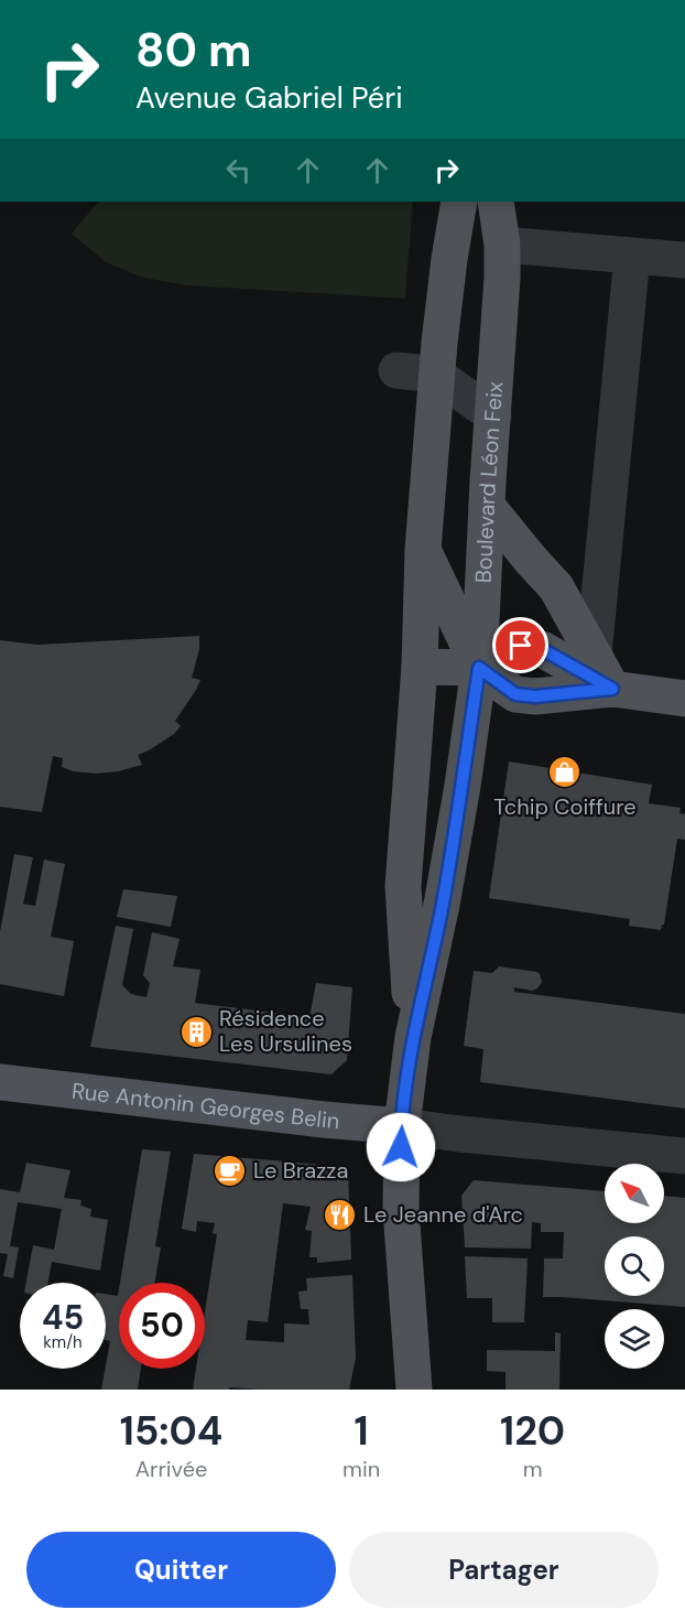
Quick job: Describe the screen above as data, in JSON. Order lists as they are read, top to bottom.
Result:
{
  "streets": {
    "main road": ["Boulevard Léon Feix", "Rue Antonin Georges Belin"]
  },
  "crossings": [
    ["Boulevard Léon Feix", "Rue Antonin Georges Belin"]
  ],
  "places": {
    "shop": ["Tchip Coiffure"],
    "building": ["Résidence Les Ursulines"],
    "cafe": ["Le Brazza"],
    "restaurant": ["Le Jeanne d'Arc"]
  },
  "north": "top left",
  "page": {
    "turn": ["80 m", "Avenue Gabriel Péri"],
    "speed": "45 km/h",
    "limit": "50",
    "eta": [
      "15:04",
      "Arrivée",
      "1",
      "min",
      "120",
      "m"
    ],
    "buttons": ["Quitter", "Partager"]
  }
}
